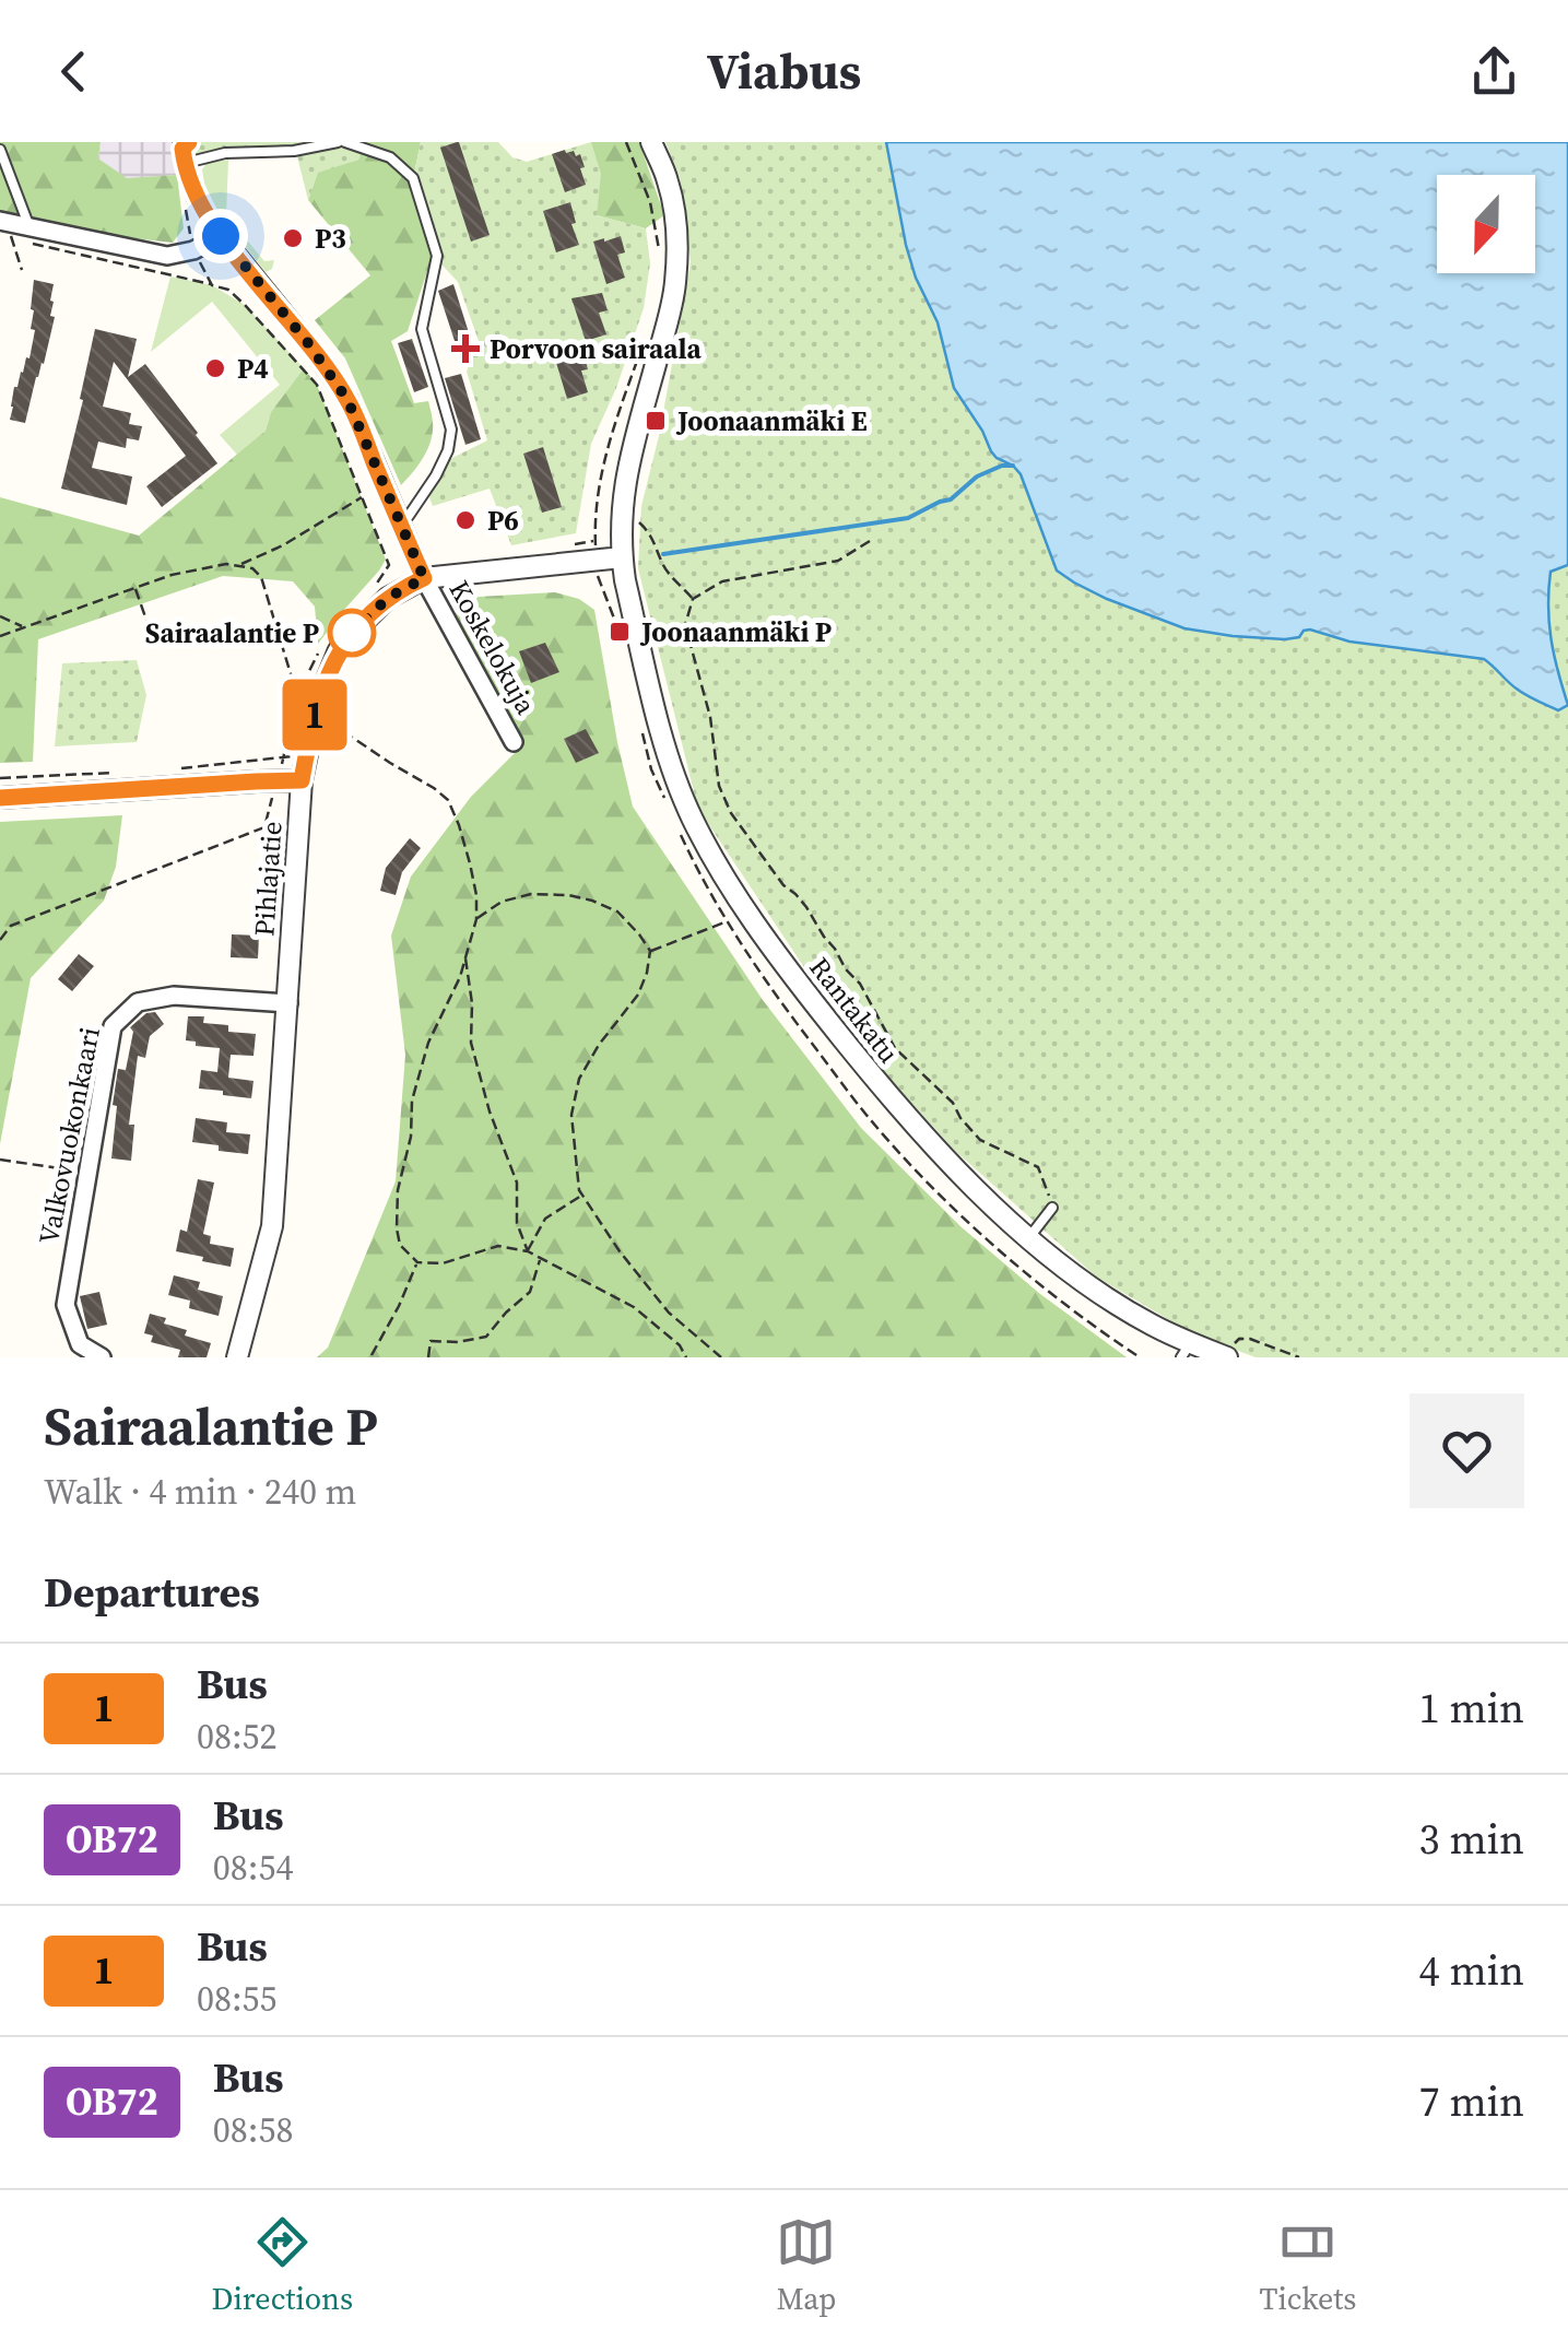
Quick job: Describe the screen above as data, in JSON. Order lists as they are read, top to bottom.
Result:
{
  "streets": {
    "street": [
      "Koskelokuja",
      "Pihlajatie",
      "Rantakatu",
      "Valkovuokonkaari"
    ]
  },
  "crossings": [
    ["Koskelokuja", "Pihlajatie"],
    ["Pihlajatie", "Rantakatu"],
    ["Pihlajatie", "Valkovuokonkaari"]
  ],
  "places": {
    "other": [
      "P3",
      "P4",
      "P6",
      "Sairaalantie P"
    ],
    "health": ["Porvoon sairaala"],
    "transit": ["Joonaanmäki E", "Joonaanmäki P"]
  },
  "lines": ["bus line 1"],
  "north": "bottom",
  "page": {
    "header": "Viabus",
    "on_map": "1",
    "heading": [
      ["Sairaalantie P", "Walk · 4 min · 240 m"],
      "Departures"
    ],
    "list": [
      {
        "mark": "1",
        "name": "Bus",
        "note": "08:52",
        "value": "1 min"
      },
      {
        "mark": "OB72",
        "name": "Bus",
        "note": "08:54",
        "value": "3 min"
      },
      {
        "mark": "1",
        "name": "Bus",
        "note": "08:55",
        "value": "4 min"
      },
      {
        "mark": "OB72",
        "name": "Bus",
        "note": "08:58",
        "value": "7 min"
      }
    ],
    "tabs": ["Directions", "Map", "Tickets"]
  }
}
